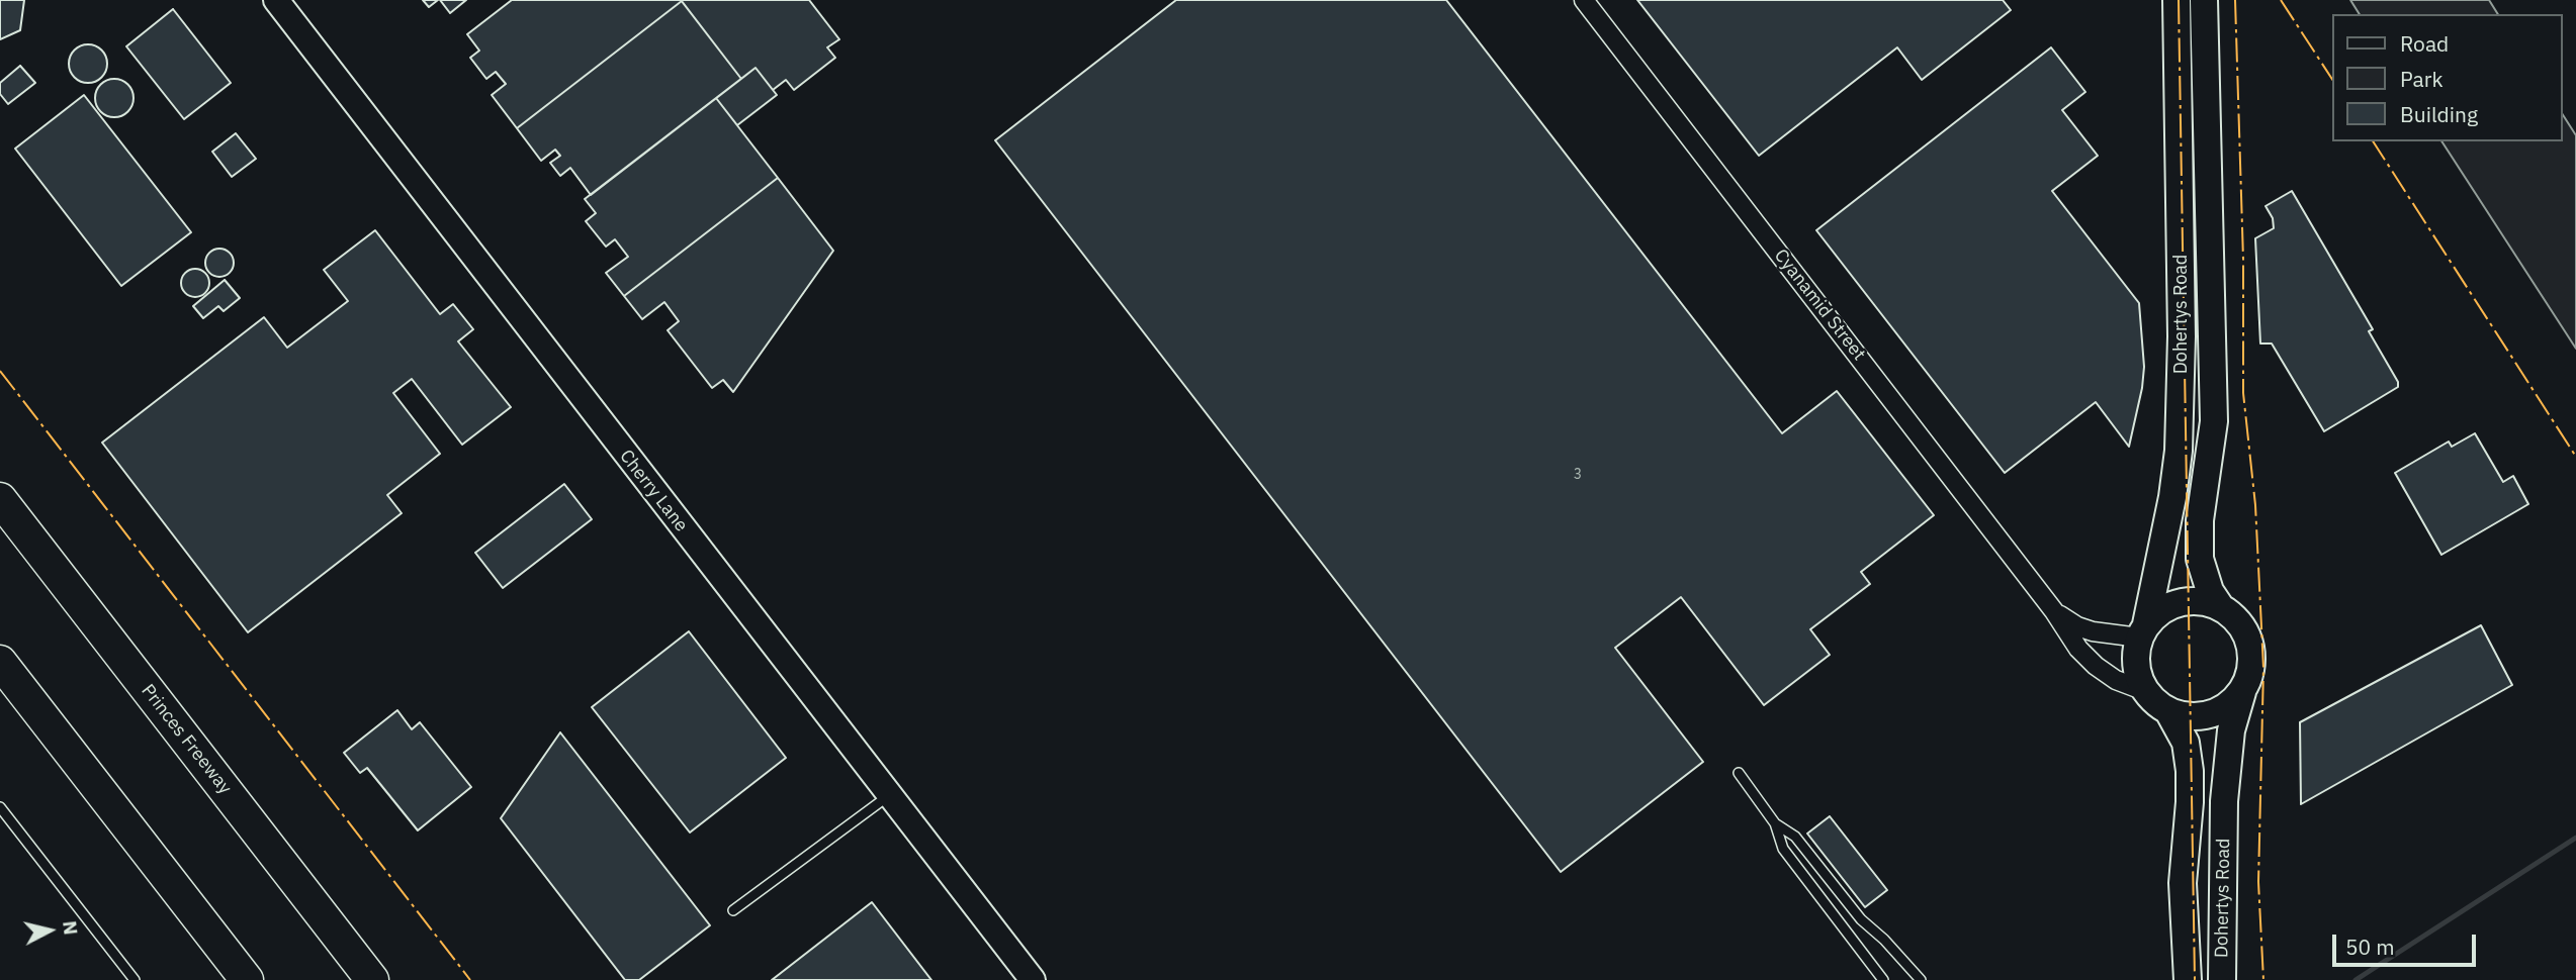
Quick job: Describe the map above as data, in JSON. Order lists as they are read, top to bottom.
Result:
{
  "streets": {
    "highway": ["Princes Freeway"],
    "main road": ["Dohertys Road"],
    "street": ["Cyanamid Street", "Cherry Lane"]
  },
  "crossings": [
    ["Cyanamid Street", "Dohertys Road"]
  ],
  "house_numbers": ["3"],
  "legend": ["Road", "Park", "Building"],
  "scale_bar": "50 m",
  "north": "right"
}
